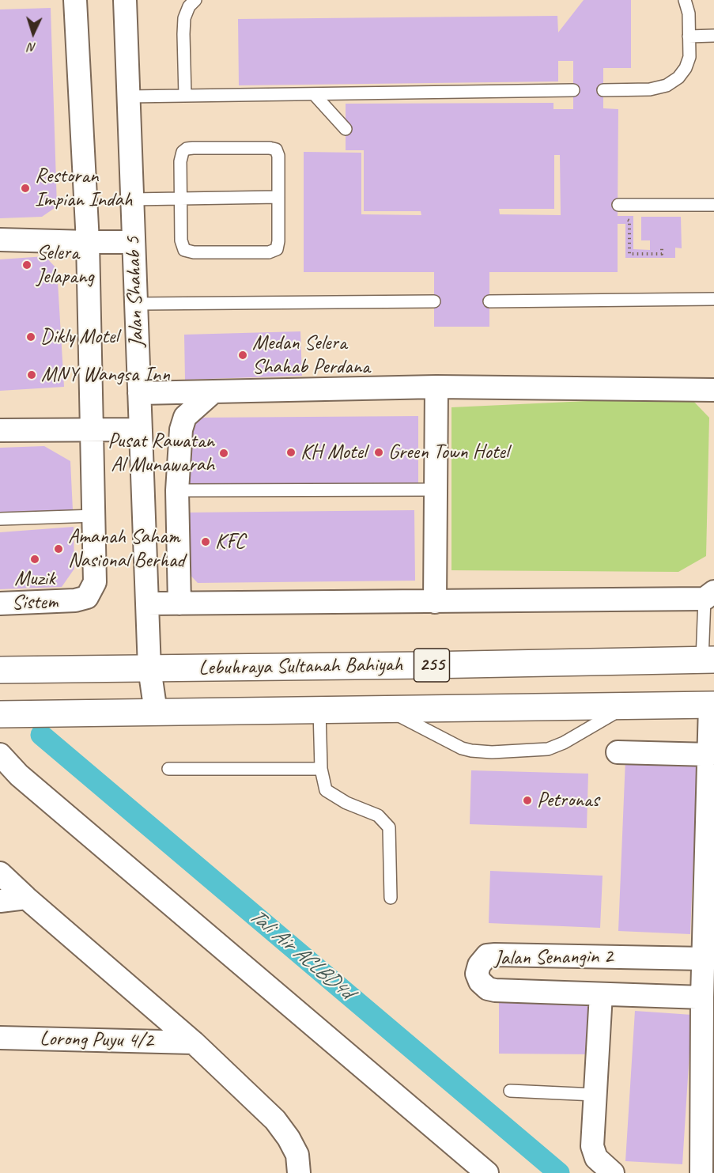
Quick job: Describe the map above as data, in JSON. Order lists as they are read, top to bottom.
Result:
{
  "streets": {
    "main road": ["255", "Lebuhraya Sultanah Bahiyah"],
    "street": ["Jalan Shahab 5", "Jalan Senangin 2", "Lorong Puyu 4/2"]
  },
  "crossings": [
    ["Jalan Shahab 5", "255"],
    ["Jalan Shahab 5", "Lebuhraya Sultanah Bahiyah"]
  ],
  "water": ["Tali Air ACLBD4d"],
  "places": [
    "Restoran Impian Indah",
    "Selera Jelapang",
    "Dikly Motel",
    "Medan Selera Shahab Perdana",
    "MNY Wangsa Inn",
    "KH Motel",
    "Green Town Hotel",
    "Pusat Rawatan Al Munawarah",
    "KFC",
    "Amanah Saham Nasional Berhad",
    "Muzik Sistem",
    "Petronas"
  ],
  "north": "bottom"
}
